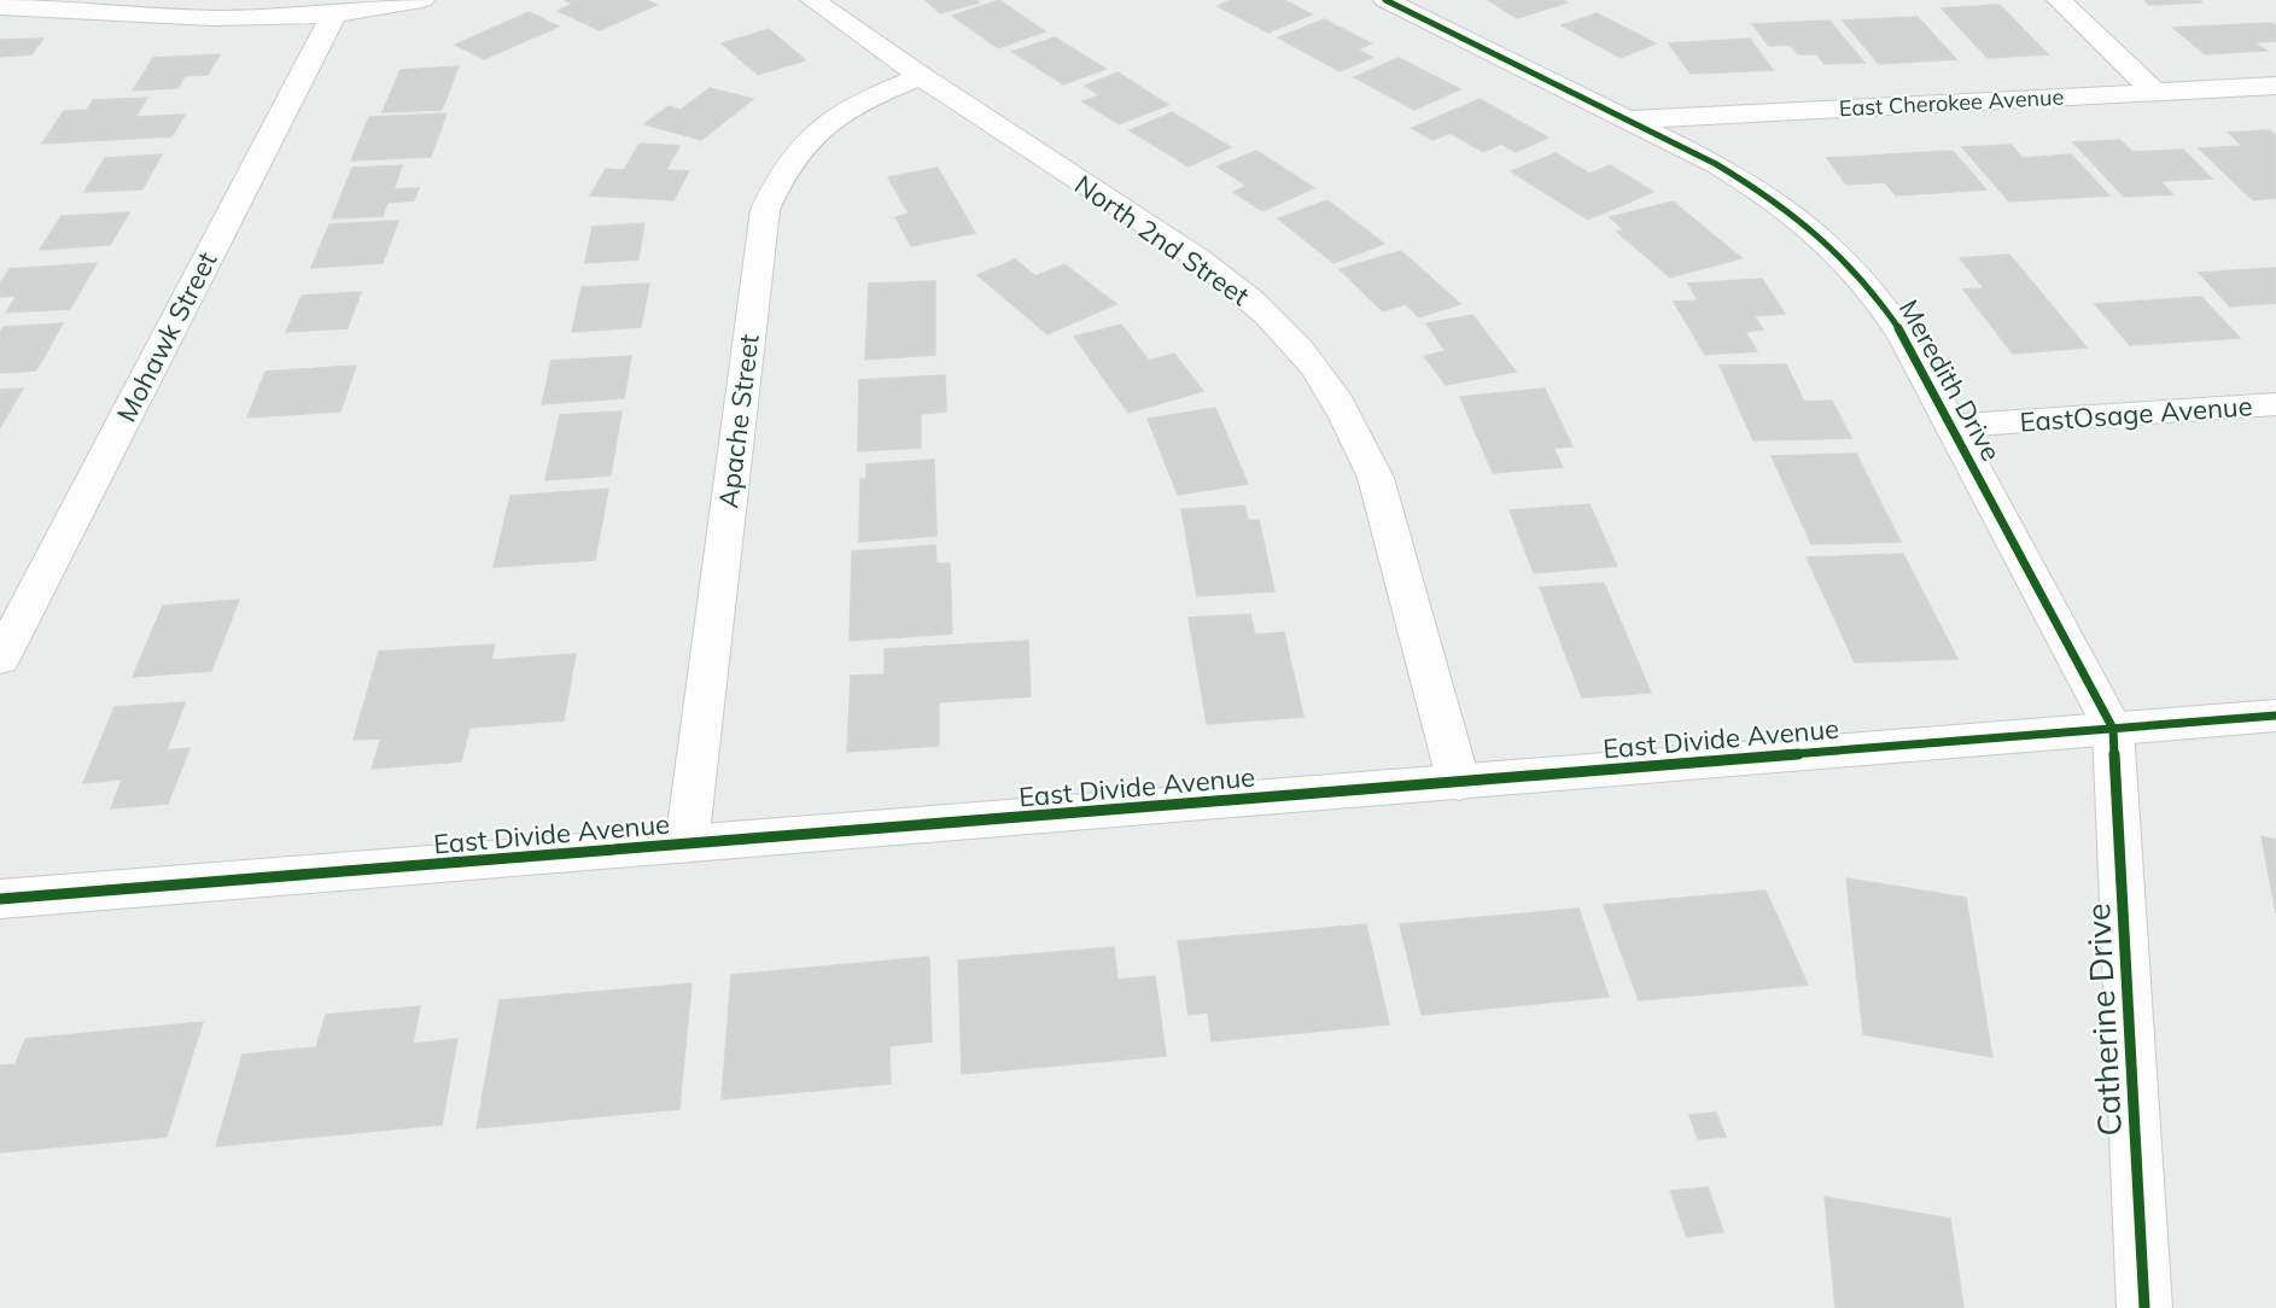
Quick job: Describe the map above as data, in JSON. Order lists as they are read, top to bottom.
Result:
{
  "streets": {
    "street": [
      "East Cherokee Avenue",
      "North 2nd Street",
      "Mohawk Street",
      "Meredith Drive",
      "EastOsage Avenue",
      "Apache Street",
      "East Divide Avenue",
      "Catherine Drive"
    ]
  },
  "crossings": [
    ["East Cherokee Avenue", "Meredith Drive"],
    ["North 2nd Street", "Apache Street"],
    ["North 2nd Street", "East Divide Avenue"],
    ["Meredith Drive", "EastOsage Avenue"],
    ["Meredith Drive", "East Divide Avenue"],
    ["Meredith Drive", "Catherine Drive"],
    ["Apache Street", "East Divide Avenue"],
    ["East Divide Avenue", "Catherine Drive"]
  ]
}
